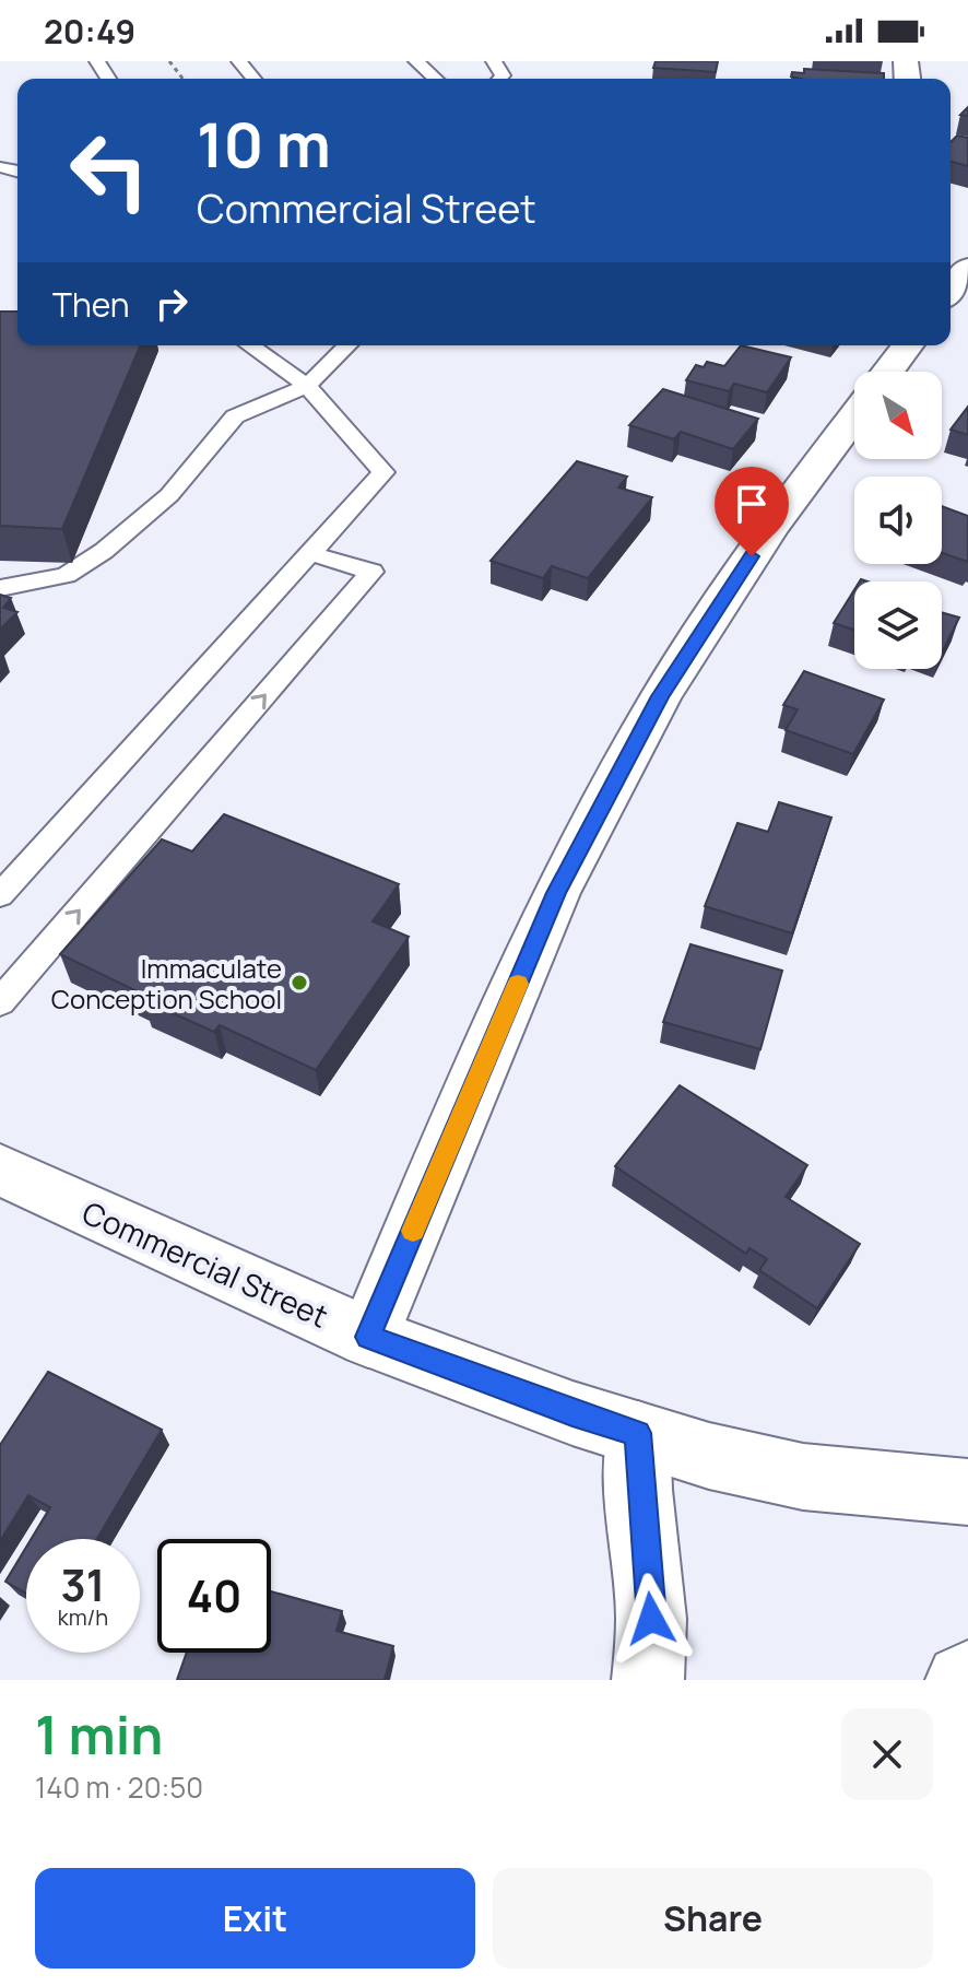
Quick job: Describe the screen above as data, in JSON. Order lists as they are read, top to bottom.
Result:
{
  "streets": {
    "street": ["Commercial Street"]
  },
  "places": ["Immaculate Conception School"],
  "north": "bottom right",
  "page": {
    "status": "20:49",
    "turn": ["10 m", "Commercial Street"],
    "then": "Then",
    "speed": "31 km/h",
    "limit": "40",
    "heading": ["1 min", "140 m · 20:50"],
    "buttons": ["Exit", "Share"]
  }
}
